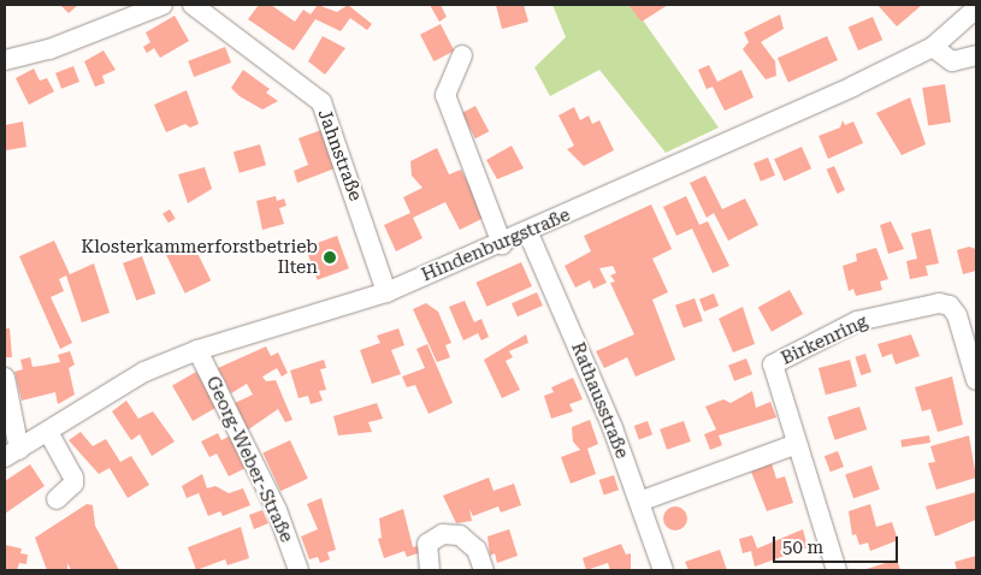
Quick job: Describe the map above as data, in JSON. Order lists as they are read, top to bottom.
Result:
{
  "streets": {
    "street": [
      "Jahnstraße",
      "Hindenburgstraße",
      "Birkenring",
      "Rathausstraße",
      "Georg-Weber-Straße"
    ]
  },
  "crossings": [
    ["Jahnstraße", "Hindenburgstraße"],
    ["Hindenburgstraße", "Rathausstraße"],
    ["Hindenburgstraße", "Georg-Weber-Straße"]
  ],
  "places": ["Klosterkammerforstbetrieb Ilten"],
  "scale_bar": "50 m"
}
